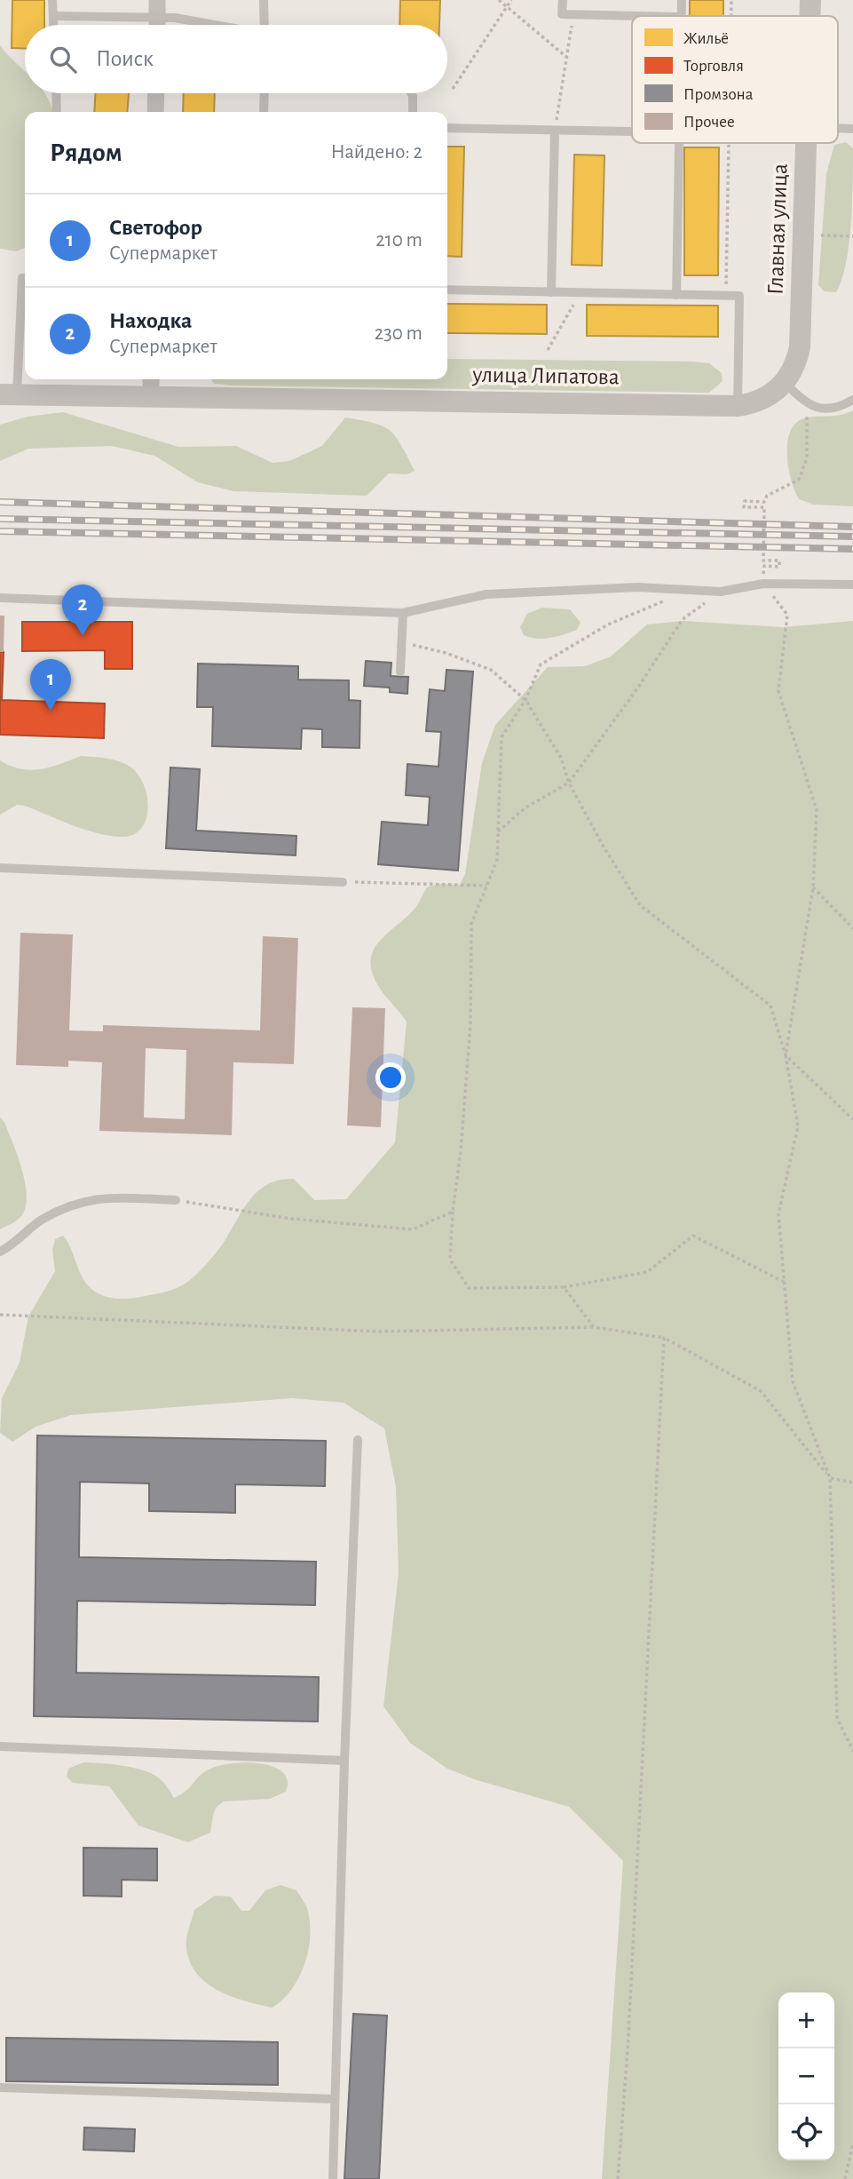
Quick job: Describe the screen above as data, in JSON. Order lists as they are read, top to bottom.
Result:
{
  "streets": {
    "street": ["Главная улица", "улица Липатова"]
  },
  "crossings": [
    ["Главная улица", "улица Липатова"]
  ],
  "legend": [
    "Жильё",
    "Торговля",
    "Промзона",
    "Прочее"
  ],
  "page": {
    "search": "Поиск",
    "heading": ["Рядом", "Найдено: 2"],
    "list": [
      {
        "mark": "1",
        "name": "Светофор",
        "note": "Супермаркет",
        "value": "210 m"
      },
      {
        "mark": "2",
        "name": "Находка",
        "note": "Супермаркет",
        "value": "230 m"
      }
    ],
    "pins": ["2", "1"],
    "map_buttons": ["+", "−"]
  }
}
